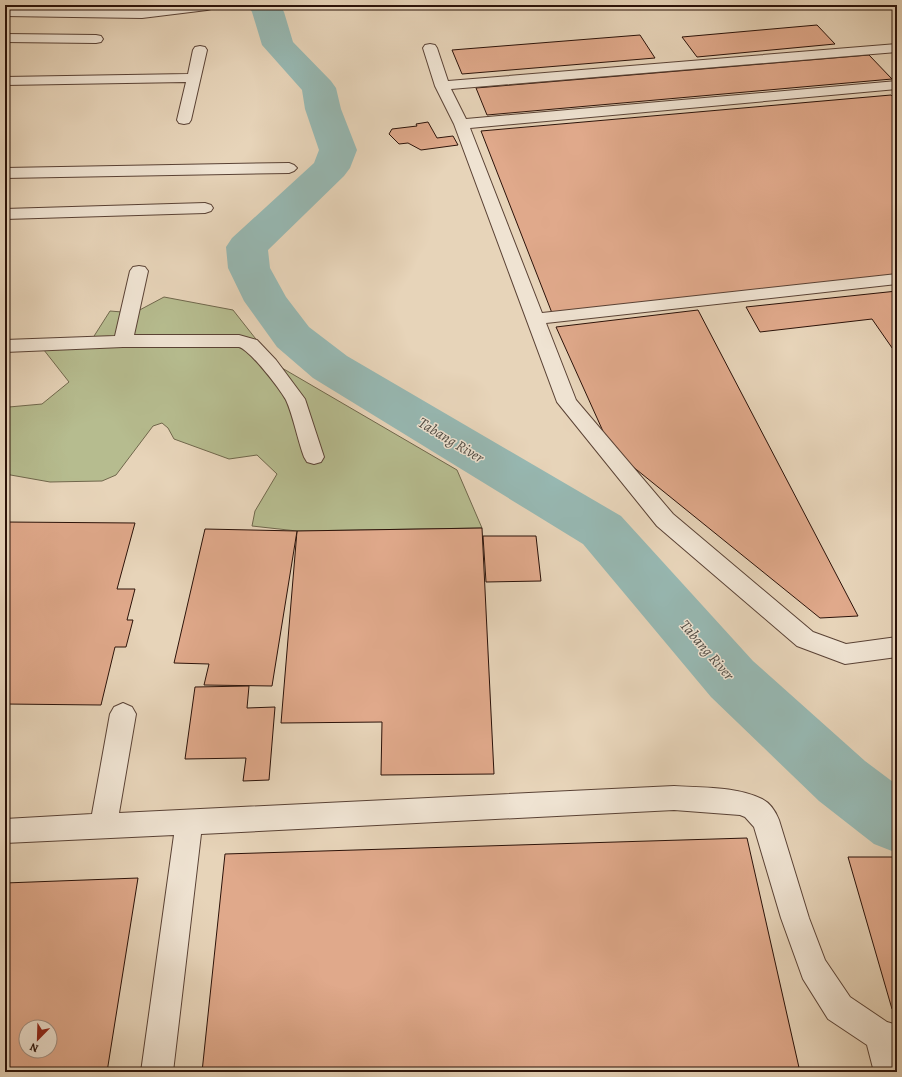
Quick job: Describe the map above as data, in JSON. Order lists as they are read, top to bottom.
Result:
{
  "water": ["Tabang River"],
  "north": "bottom left"
}
